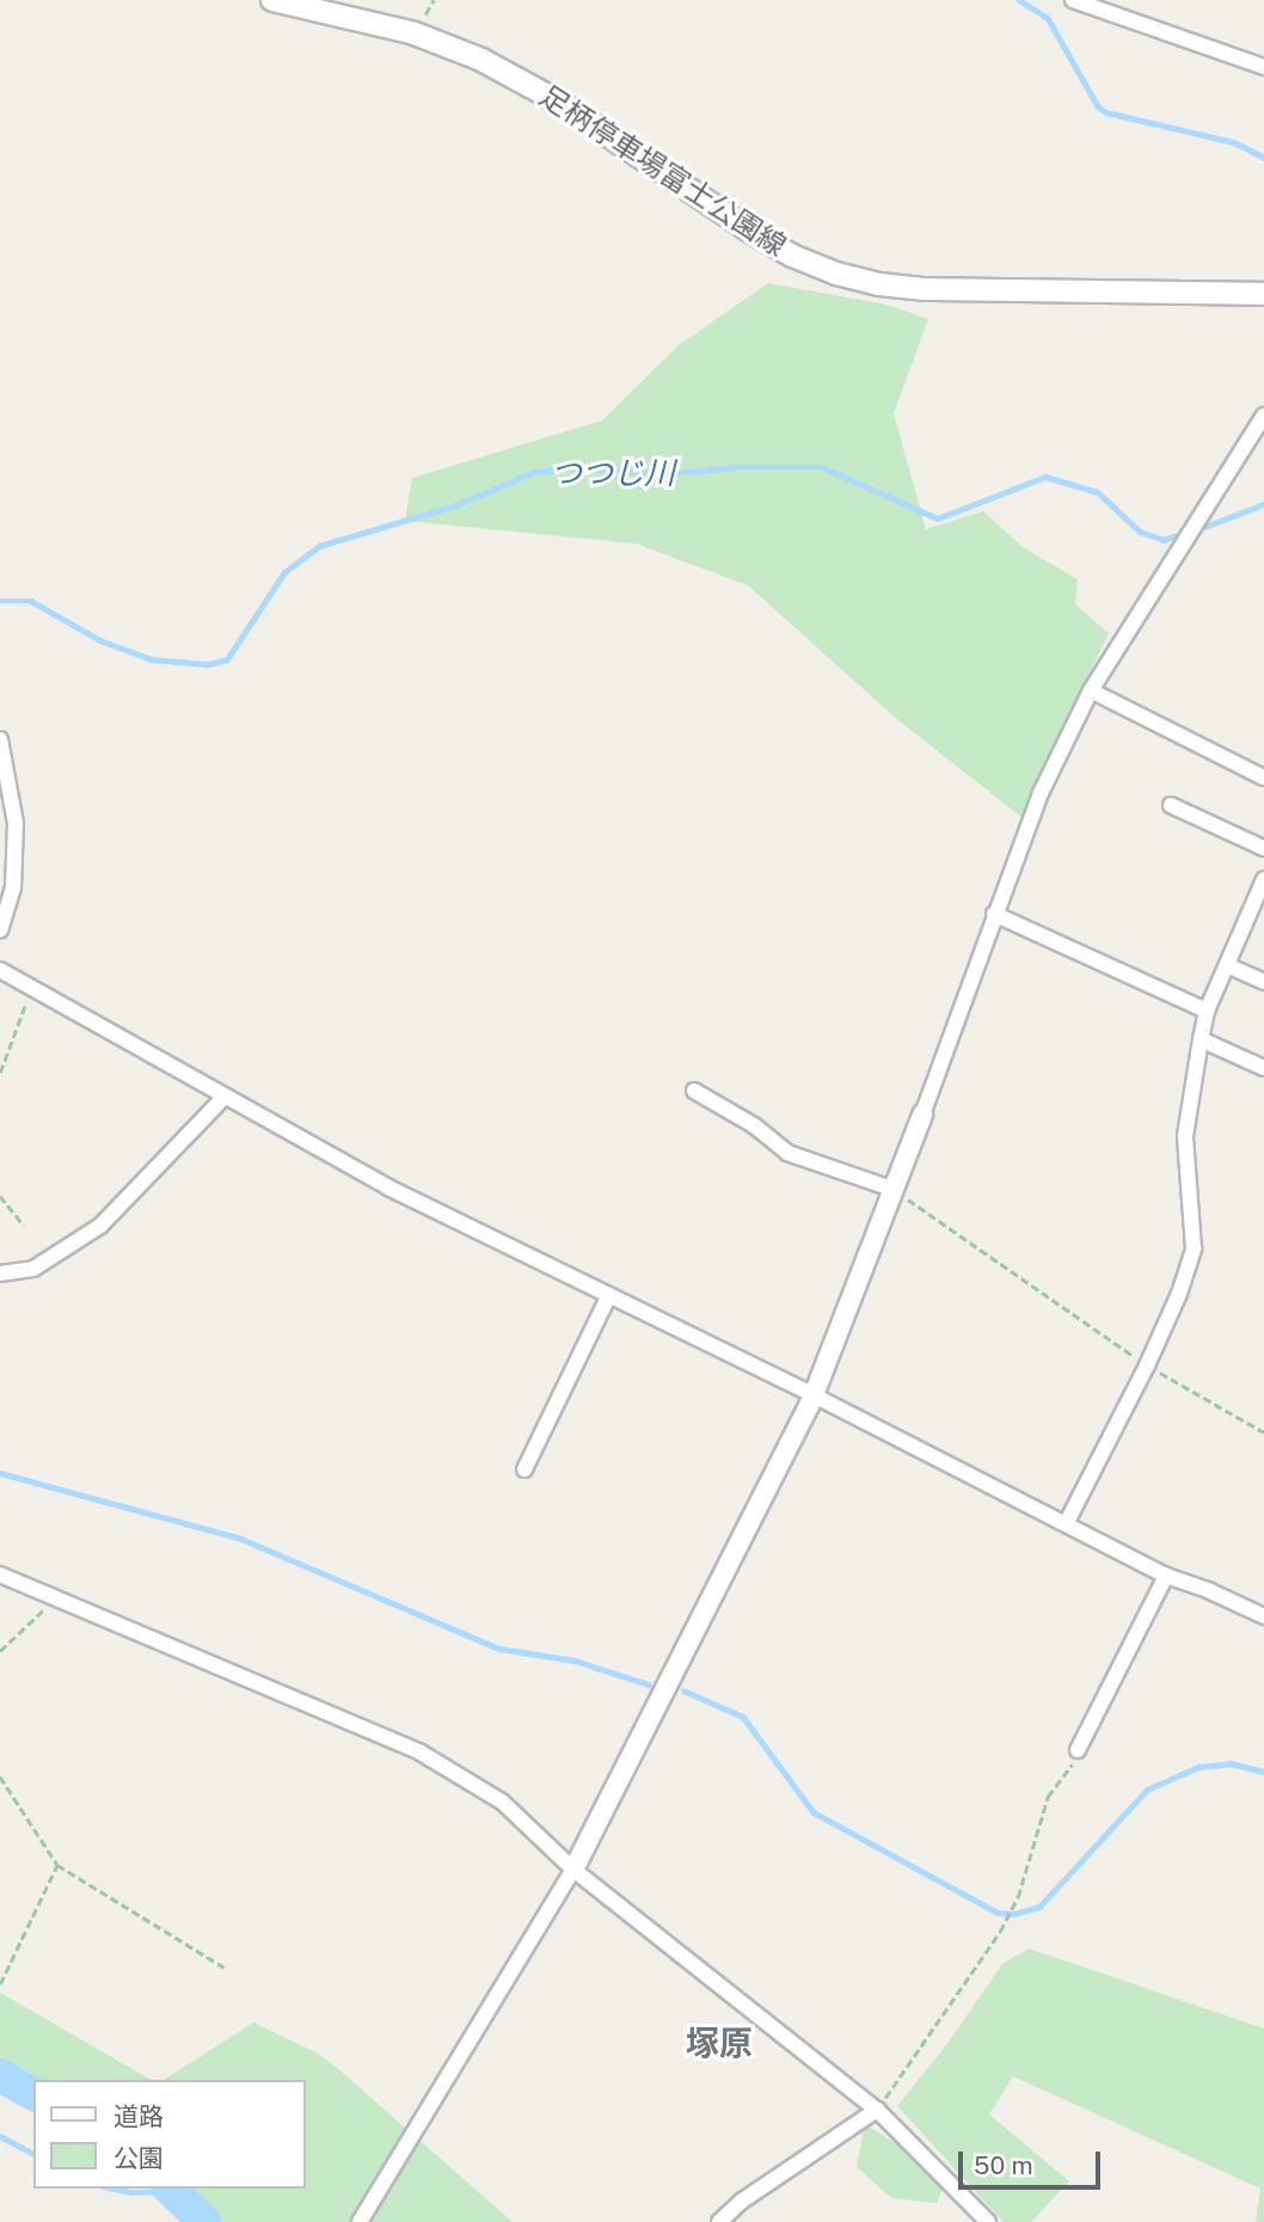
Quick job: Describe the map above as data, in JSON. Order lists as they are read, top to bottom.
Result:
{
  "streets": {
    "main road": ["足柄停車場富士公園線"]
  },
  "districts": ["塚原"],
  "water": ["つつじ川"],
  "legend": ["道路", "公園"],
  "scale_bar": "50 m"
}
